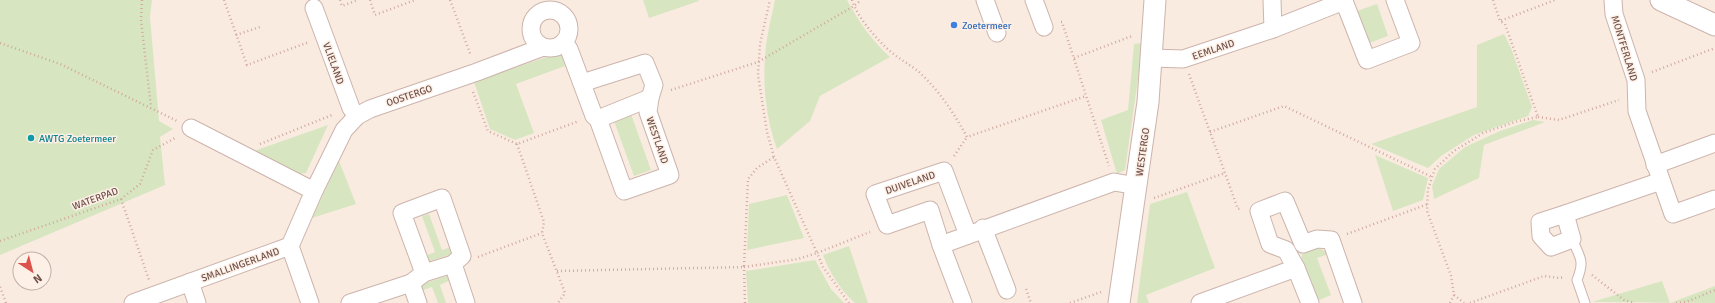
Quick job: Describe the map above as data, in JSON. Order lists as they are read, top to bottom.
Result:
{
  "streets": {
    "street": [
      "MONTFERLAND",
      "EEMLAND",
      "VLIELAND",
      "OOSTERGO",
      "WESTLAND",
      "WESTERGO",
      "DUIVELAND",
      "SMALLINGERLAND"
    ],
    "path": ["WATERPAD"]
  },
  "crossings": [
    ["EEMLAND", "WESTERGO"],
    ["VLIELAND", "OOSTERGO"],
    ["OOSTERGO", "WESTLAND"],
    ["OOSTERGO", "SMALLINGERLAND"]
  ],
  "places": ["Zoetermeer", "AWTG Zoetermeer"],
  "north": "bottom right"
}
